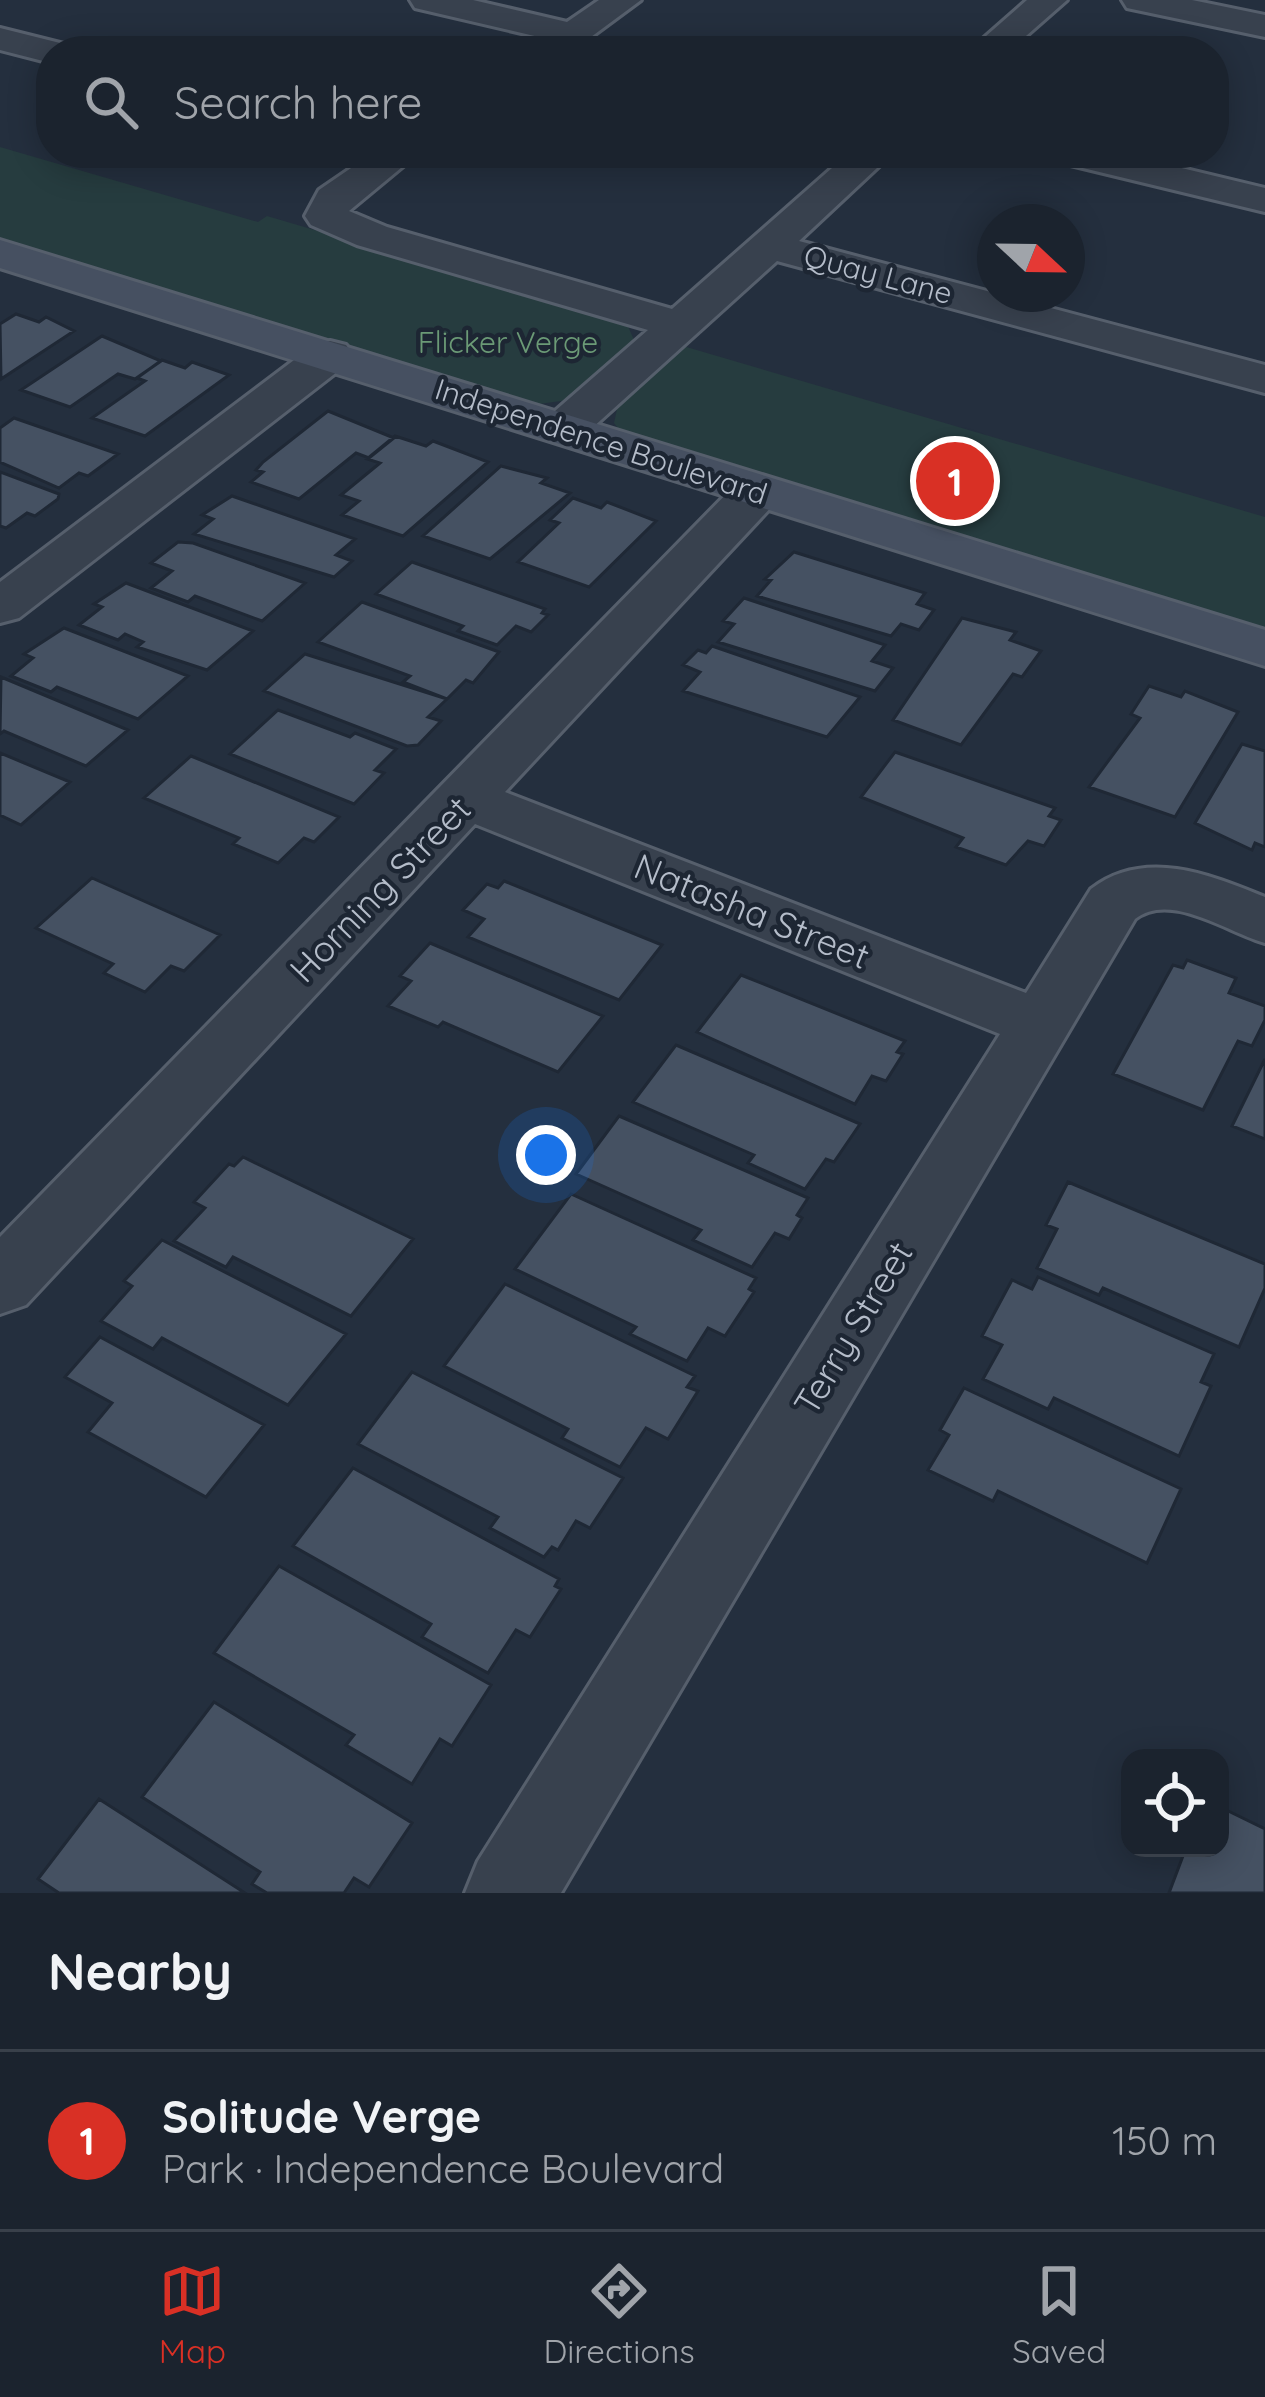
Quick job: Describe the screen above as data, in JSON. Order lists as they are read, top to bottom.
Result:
{
  "streets": {
    "street": [
      "Quay Lane",
      "Independence Boulevard",
      "Horning Street",
      "Natasha Street",
      "Terry Street"
    ]
  },
  "crossings": [
    ["Independence Boulevard", "Horning Street"],
    ["Horning Street", "Natasha Street"],
    ["Natasha Street", "Terry Street"]
  ],
  "parks": ["Flicker Verge"],
  "north": "right",
  "page": {
    "search": "Search here",
    "pins": "1",
    "heading": "Nearby",
    "list": [
      {
        "mark": "1",
        "name": "Solitude Verge",
        "note": "Park · Independence Boulevard",
        "value": "150 m"
      }
    ],
    "nav": ["Map", "Directions", "Saved"]
  }
}
